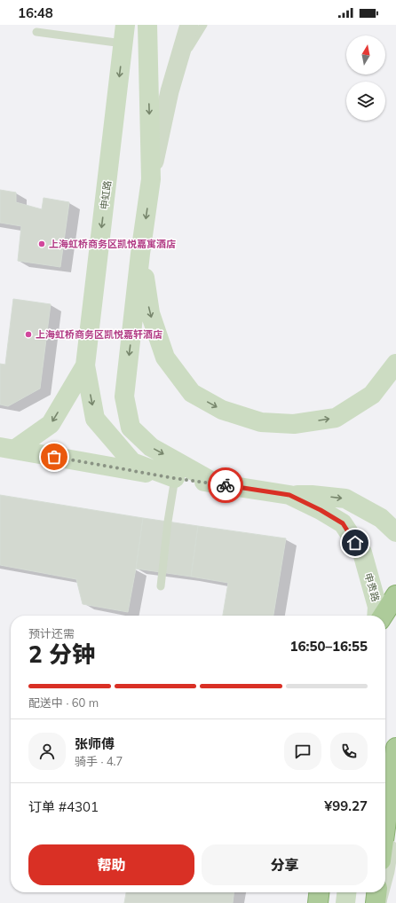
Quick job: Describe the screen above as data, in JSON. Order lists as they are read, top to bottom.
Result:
{
  "streets": {
    "main road": ["申虹路", "申贵路"]
  },
  "crossings": [
    ["申虹路", "申贵路"]
  ],
  "places": ["上海虹桥商务区凯悦嘉寓酒店", "上海虹桥商务区凯悦嘉轩酒店"],
  "north": "top",
  "page": {
    "status": "16:48",
    "heading": ["2 分钟", "预计还需", "16:50–16:55"],
    "panel": [
      "张师傅",
      "骑手 · 4.7",
      "订单 #4301",
      "¥99.27"
    ],
    "bar": "配送中 · 60 m",
    "buttons": ["帮助", "分享"]
  }
}
